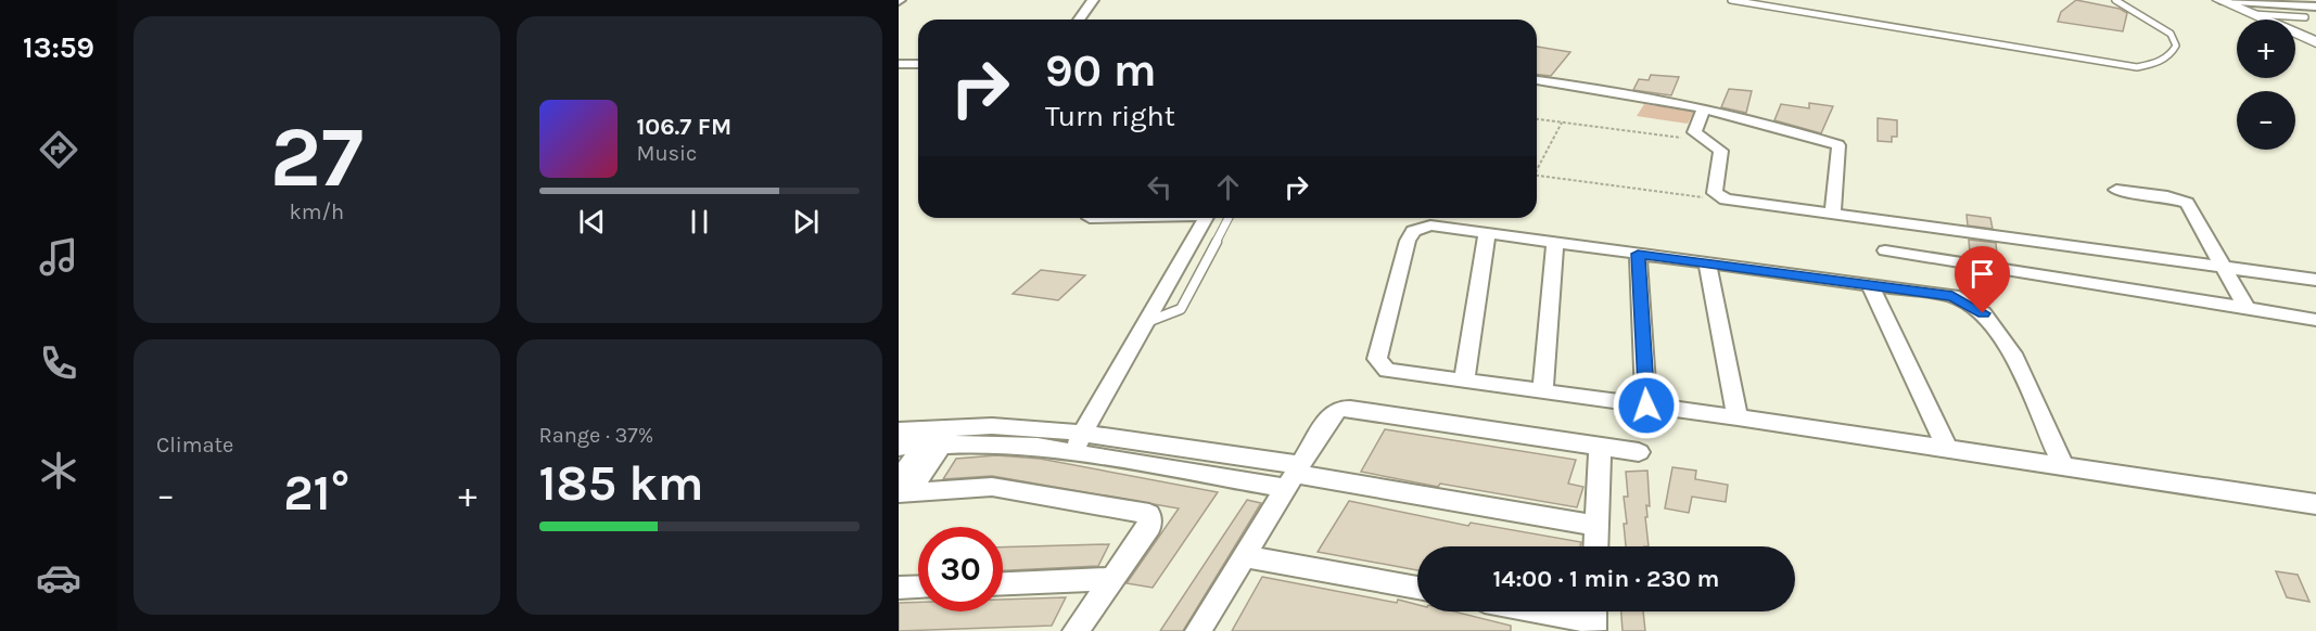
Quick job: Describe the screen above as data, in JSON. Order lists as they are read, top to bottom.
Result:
{
  "page": {
    "tabs": "13:59",
    "tile": [
      ["27", "km/h"],
      "Climate",
      ["Range · 37%", "185 km"]
    ],
    "map_buttons": ["+", "−"],
    "turn": ["90 m", "Turn right"],
    "song": ["106.7 FM", "Music"],
    "heat": ["−", "21°", "+"],
    "limit": "30",
    "trip": "14:00 · 1 min · 230 m"
  }
}
